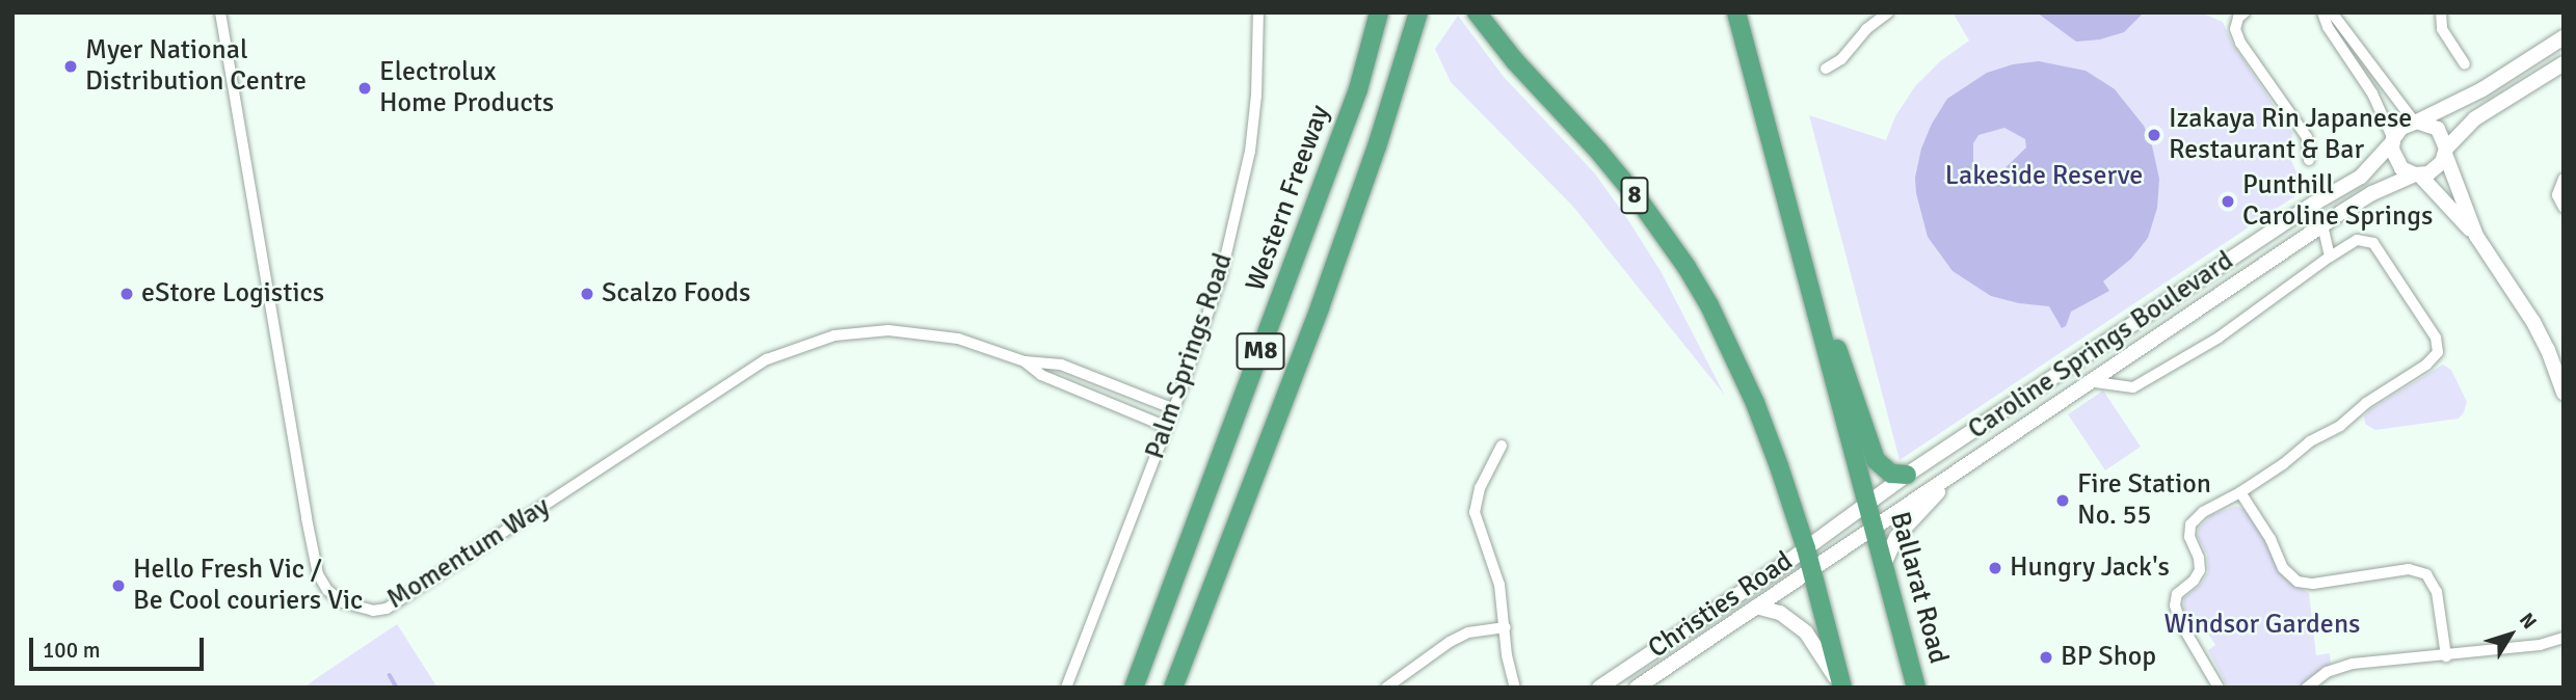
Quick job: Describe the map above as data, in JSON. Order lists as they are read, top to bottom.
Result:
{
  "streets": {
    "highway": [
      "8",
      "Western Freeway",
      "M8",
      "Ballarat Road"
    ],
    "main road": ["Caroline Springs Boulevard", "Christies Road"],
    "street": ["Palm Springs Road", "Momentum Way"]
  },
  "crossings": [
    ["8", "Caroline Springs Boulevard"],
    ["8", "Christies Road"],
    ["Caroline Springs Boulevard", "Ballarat Road"],
    ["Caroline Springs Boulevard", "Christies Road"],
    ["Palm Springs Road", "Momentum Way"]
  ],
  "parks": ["Lakeside Reserve", "Windsor Gardens"],
  "places": [
    "Myer National Distribution Centre",
    "Electrolux Home Products",
    "Izakaya Rin Japanese Restaurant & Bar",
    "Punthill Caroline Springs",
    "eStore Logistics",
    "Scalzo Foods",
    "Fire Station No. 55",
    "Hungry Jack's",
    "Hello Fresh Vic / Be Cool couriers Vic",
    "BP Shop"
  ],
  "scale_bar": "100 m",
  "north": "top right"
}
